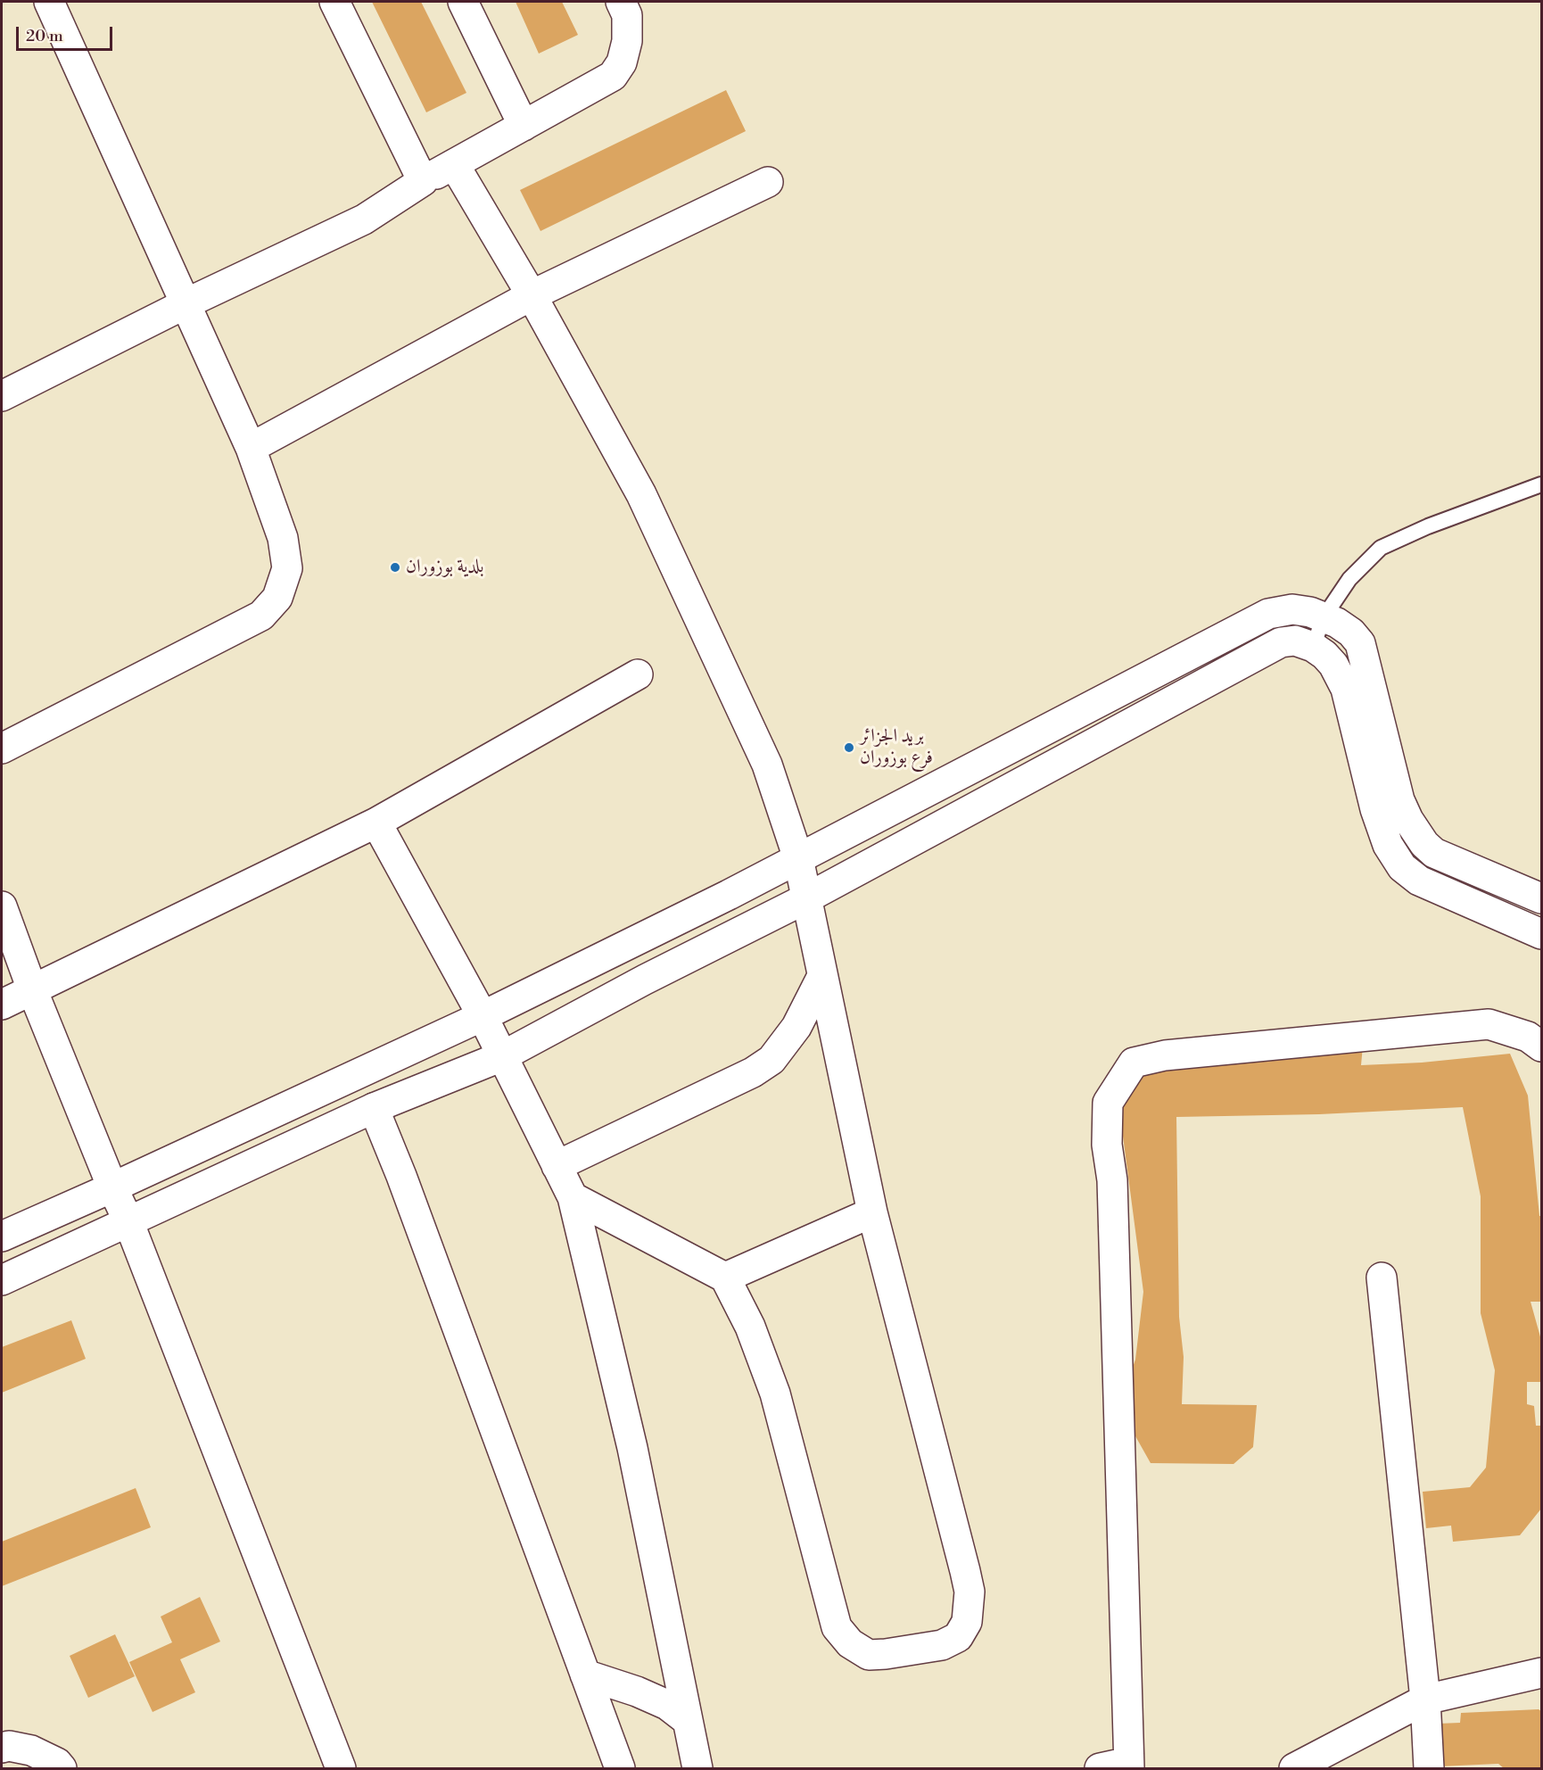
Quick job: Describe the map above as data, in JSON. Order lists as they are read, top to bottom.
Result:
{
  "places": ["بلدية بوزوران", "بريد الجزائر فرع بوزوران"],
  "scale_bar": "20 m"
}
